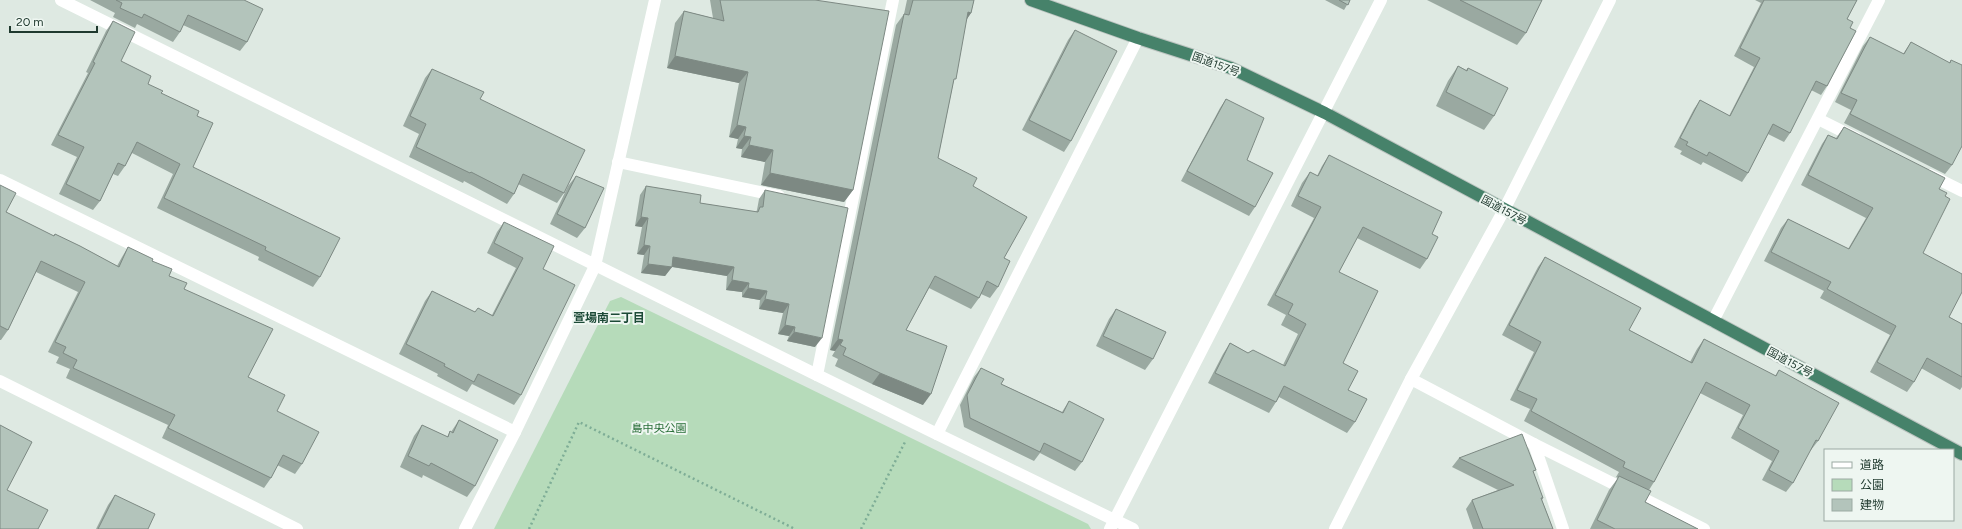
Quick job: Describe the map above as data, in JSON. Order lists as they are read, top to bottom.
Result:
{
  "streets": {
    "highway": ["国道157号"]
  },
  "districts": ["萱場南二丁目"],
  "parks": ["島中央公園"],
  "legend": ["道路", "公園", "建物"],
  "scale_bar": "20 m"
}
